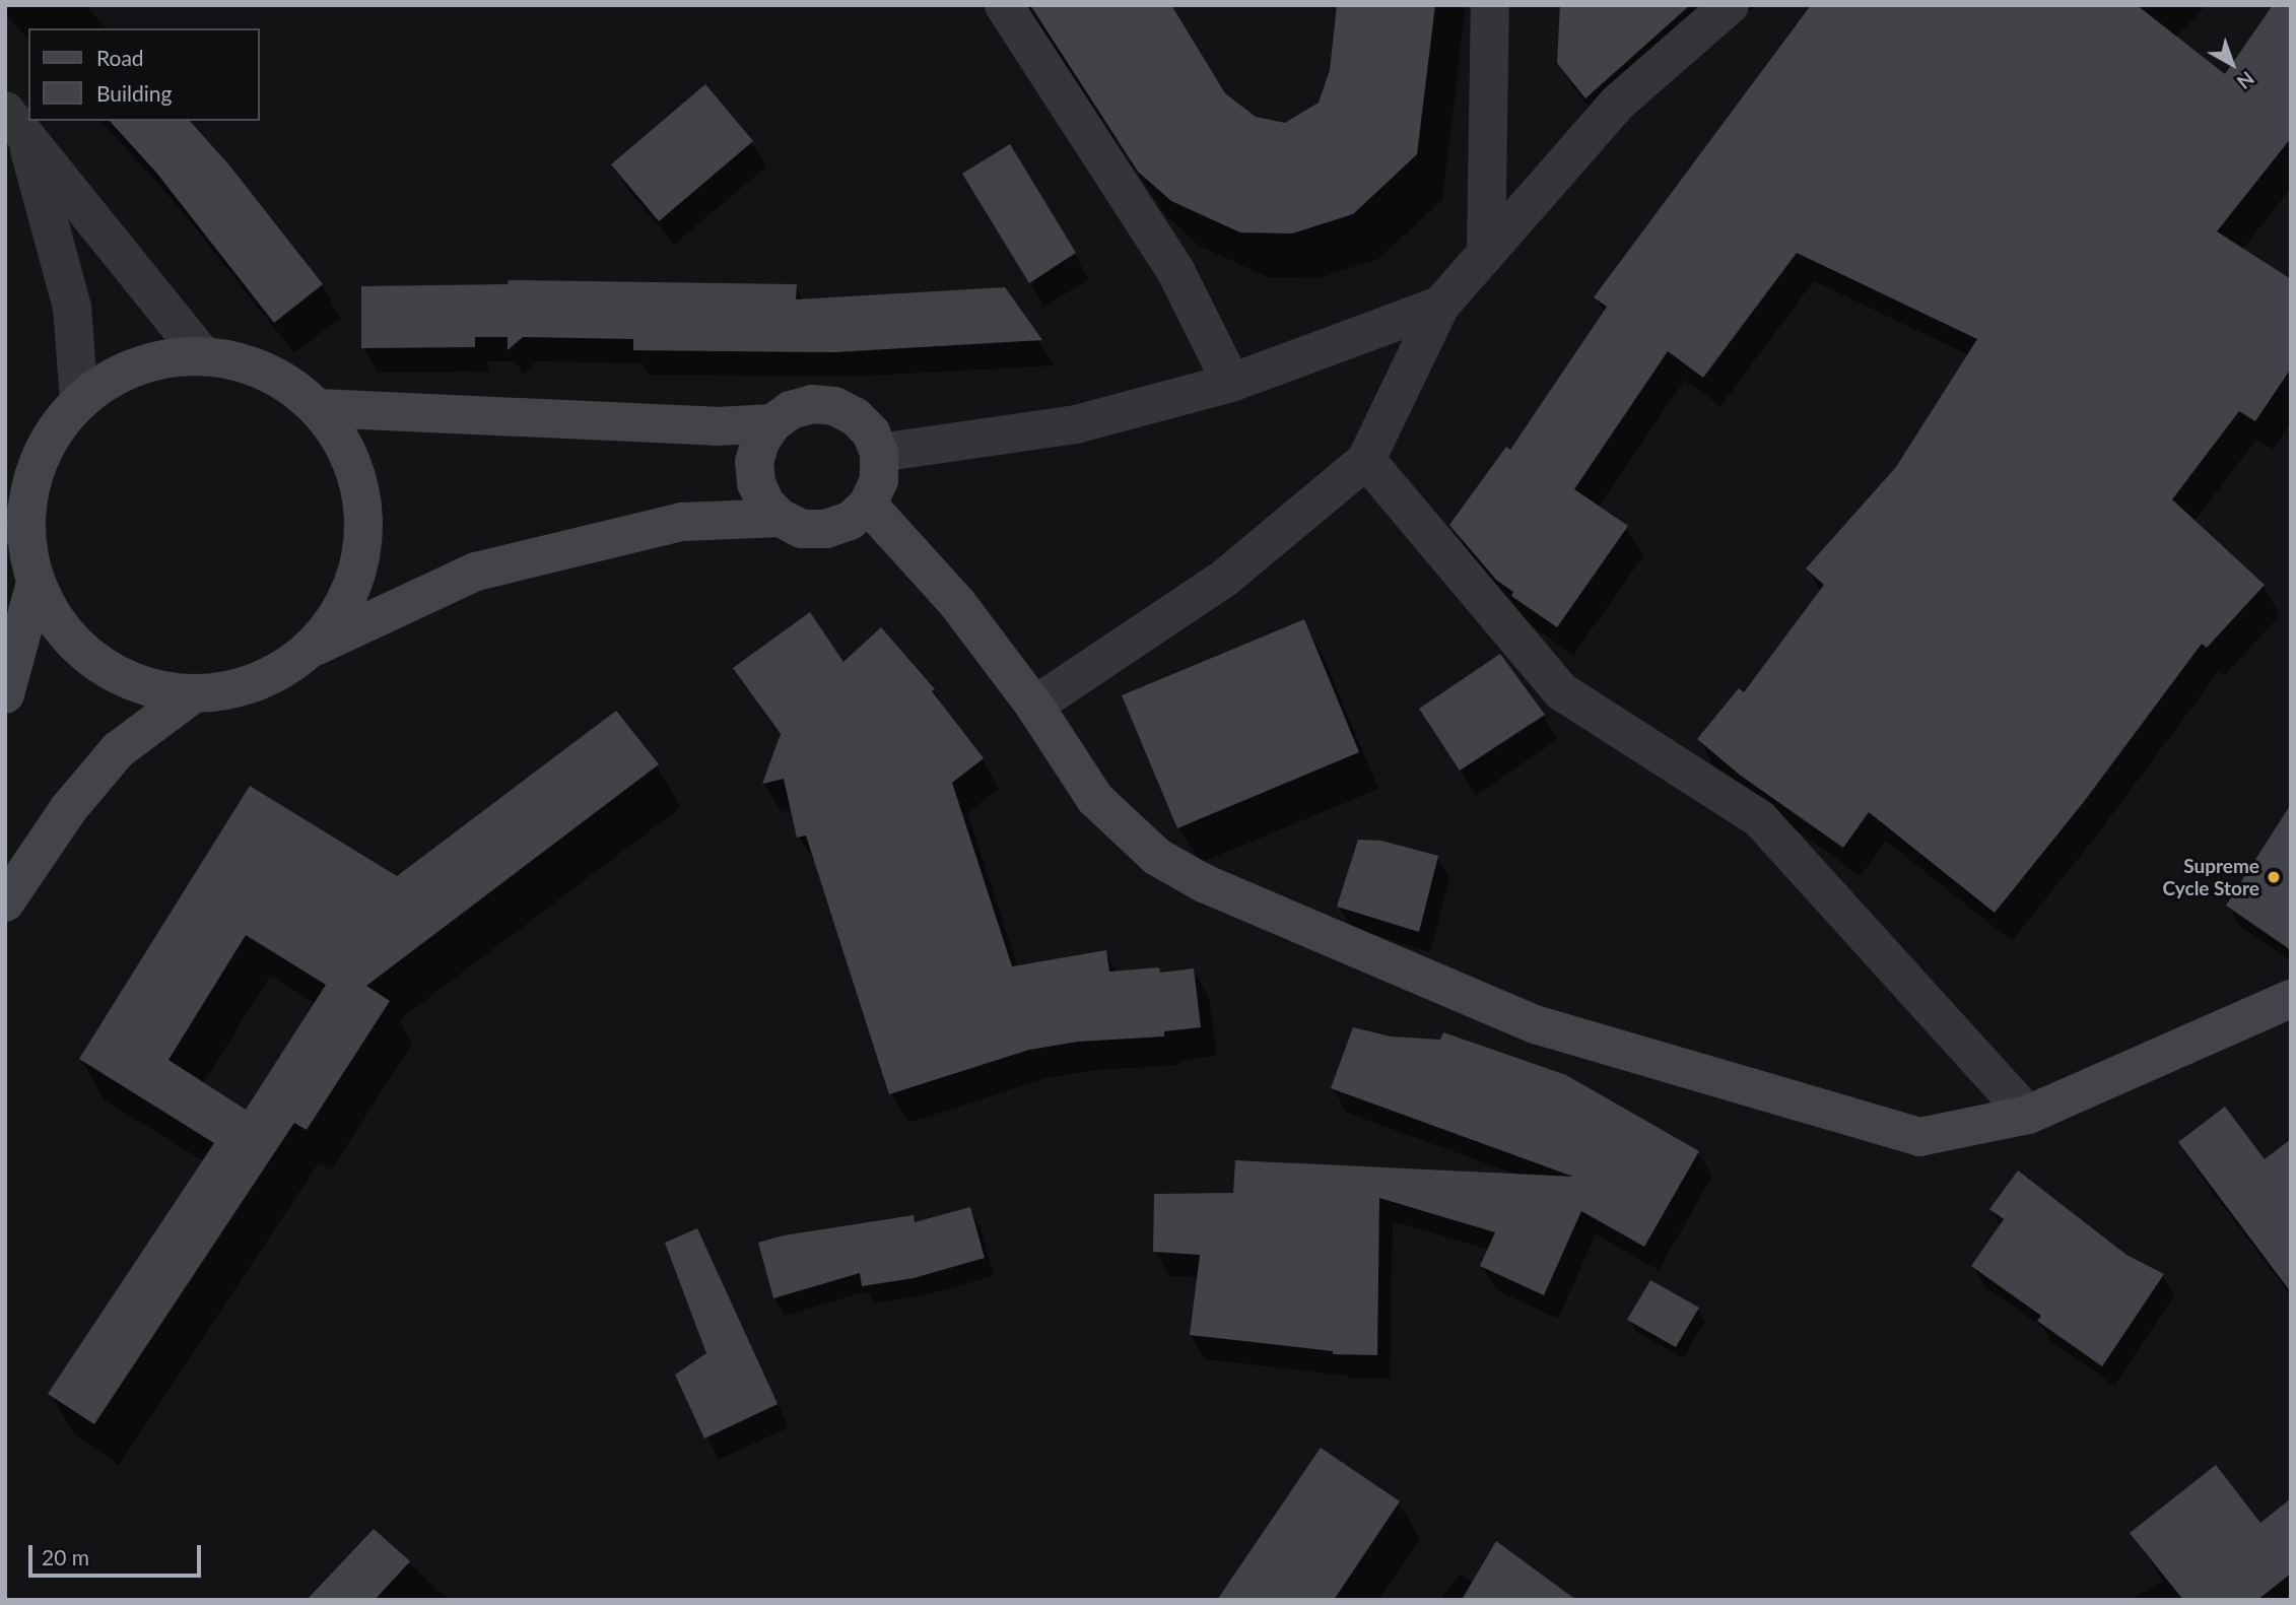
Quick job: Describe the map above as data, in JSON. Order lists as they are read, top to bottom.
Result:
{
  "places": ["Supreme Cycle Store"],
  "legend": ["Road", "Building"],
  "scale_bar": "20 m",
  "north": "bottom right"
}
